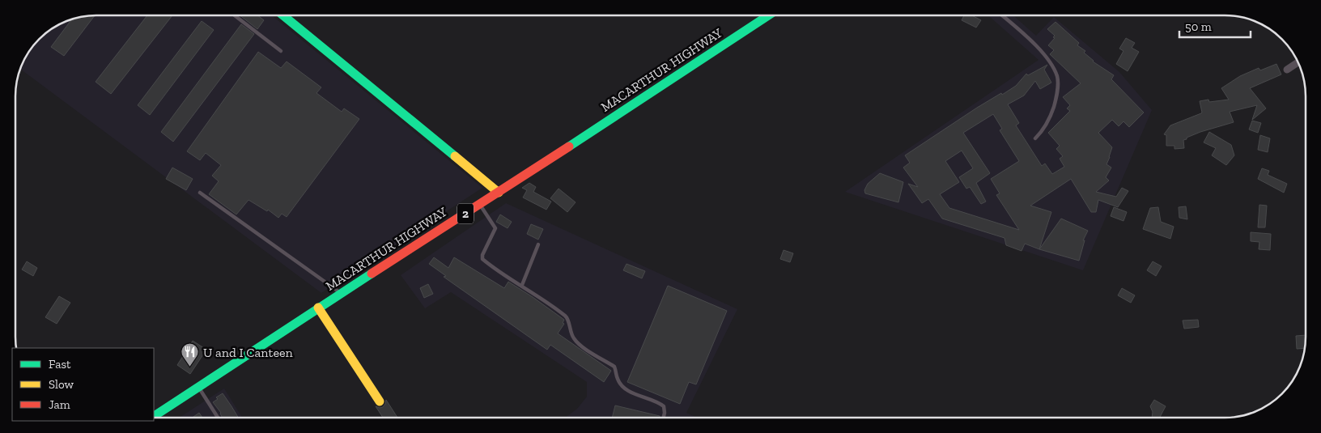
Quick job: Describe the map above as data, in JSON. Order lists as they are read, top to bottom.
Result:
{
  "streets": {
    "main road": ["MACARTHUR HIGHWAY", "2"]
  },
  "places": {
    "restaurant": ["U and I Canteen"]
  },
  "legend": ["Fast", "Slow", "Jam"],
  "scale_bar": "50 m"
}
